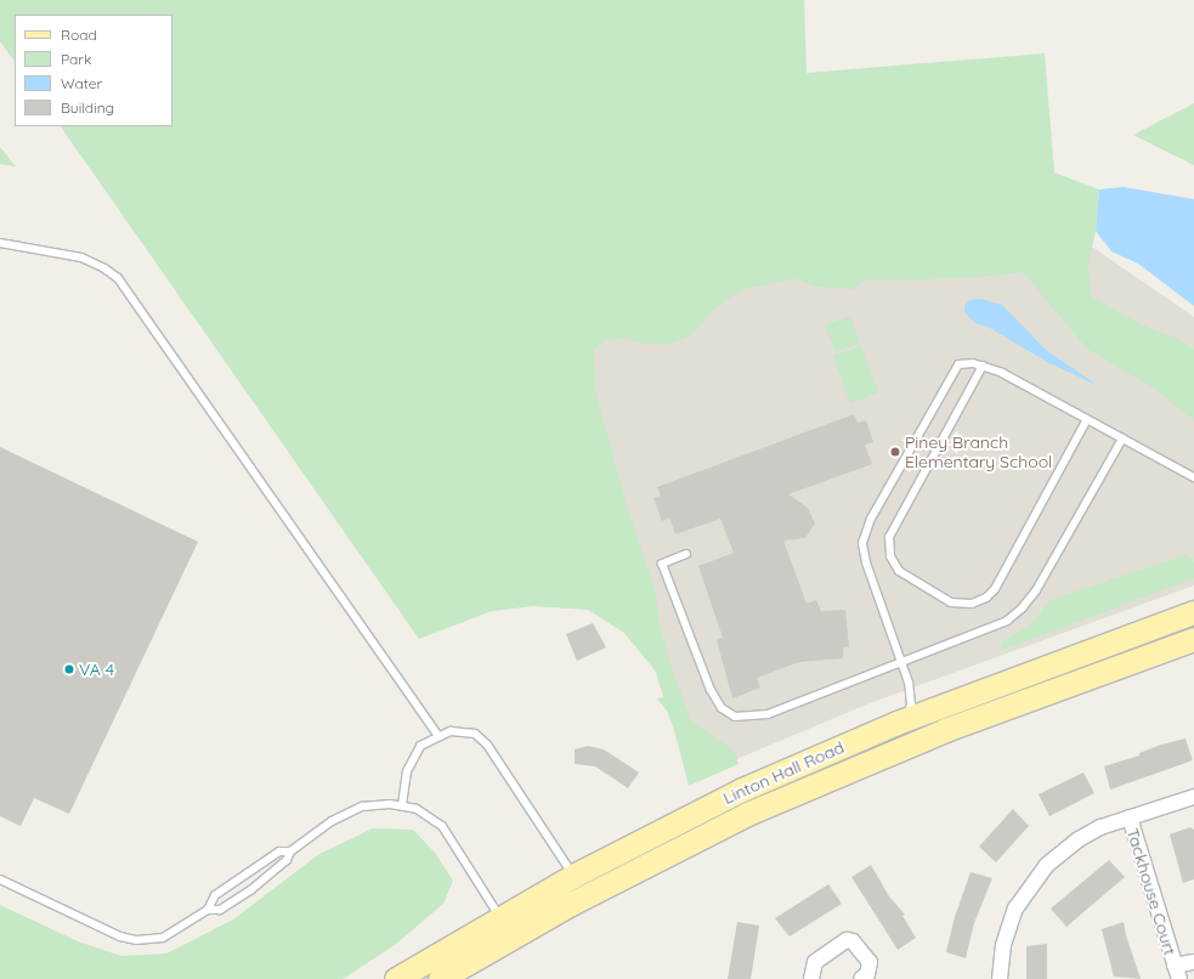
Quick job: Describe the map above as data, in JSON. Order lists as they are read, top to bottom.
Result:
{
  "streets": {
    "main road": ["Linton Hall Road"],
    "street": ["Tackhouse Court"]
  },
  "places": ["Piney Branch Elementary School", "VA 4"],
  "legend": [
    "Road",
    "Park",
    "Water",
    "Building"
  ]
}
